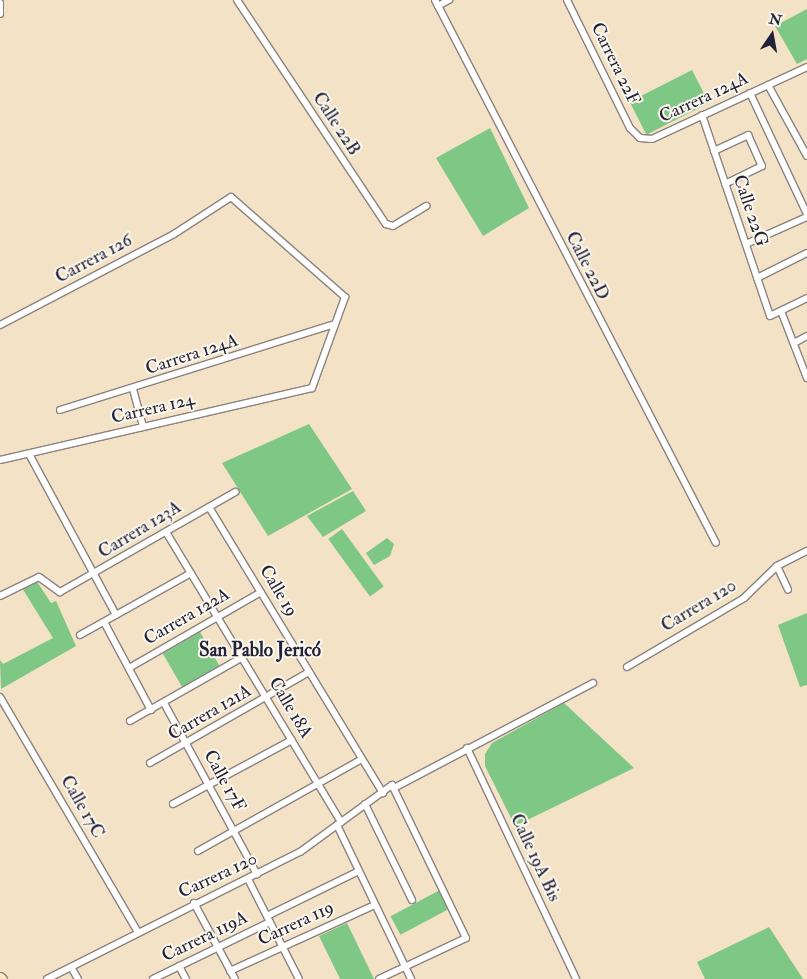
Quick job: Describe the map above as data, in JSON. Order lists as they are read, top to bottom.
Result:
{
  "streets": {
    "street": [
      "Carrera 22F",
      "Carrera 124A",
      "Calle 22B",
      "Calle 22G",
      "Carrera 126",
      "Calle 22D",
      "Carrera 124",
      "Carrera 123A",
      "Calle 19",
      "Carrera 120",
      "Carrera 122A",
      "Calle 18A",
      "Carrera 121A",
      "Calle 17F",
      "Calle 17C",
      "Calle 19A Bis",
      "Carrera 119",
      "Carrera 119A"
    ]
  },
  "crossings": [
    ["Carrera 22F", "Carrera 124A"],
    ["Carrera 124A", "Calle 22G"],
    ["Carrera 124A", "Carrera 126"],
    ["Carrera 124A", "Carrera 124"],
    ["Carrera 126", "Carrera 124"],
    ["Carrera 123A", "Calle 19"],
    ["Carrera 123A", "Calle 18A"],
    ["Calle 19", "Carrera 120"],
    ["Calle 19", "Carrera 122A"],
    ["Calle 19", "Carrera 121A"],
    ["Carrera 120", "Calle 18A"],
    ["Carrera 120", "Calle 17F"],
    ["Carrera 120", "Calle 17C"],
    ["Carrera 120", "Calle 19A Bis"],
    ["Carrera 122A", "Calle 18A"],
    ["Calle 18A", "Carrera 121A"],
    ["Calle 18A", "Carrera 119"],
    ["Calle 18A", "Carrera 119A"],
    ["Carrera 121A", "Calle 17F"]
  ],
  "districts": ["San Pablo Jericó"],
  "north": "top"
}
